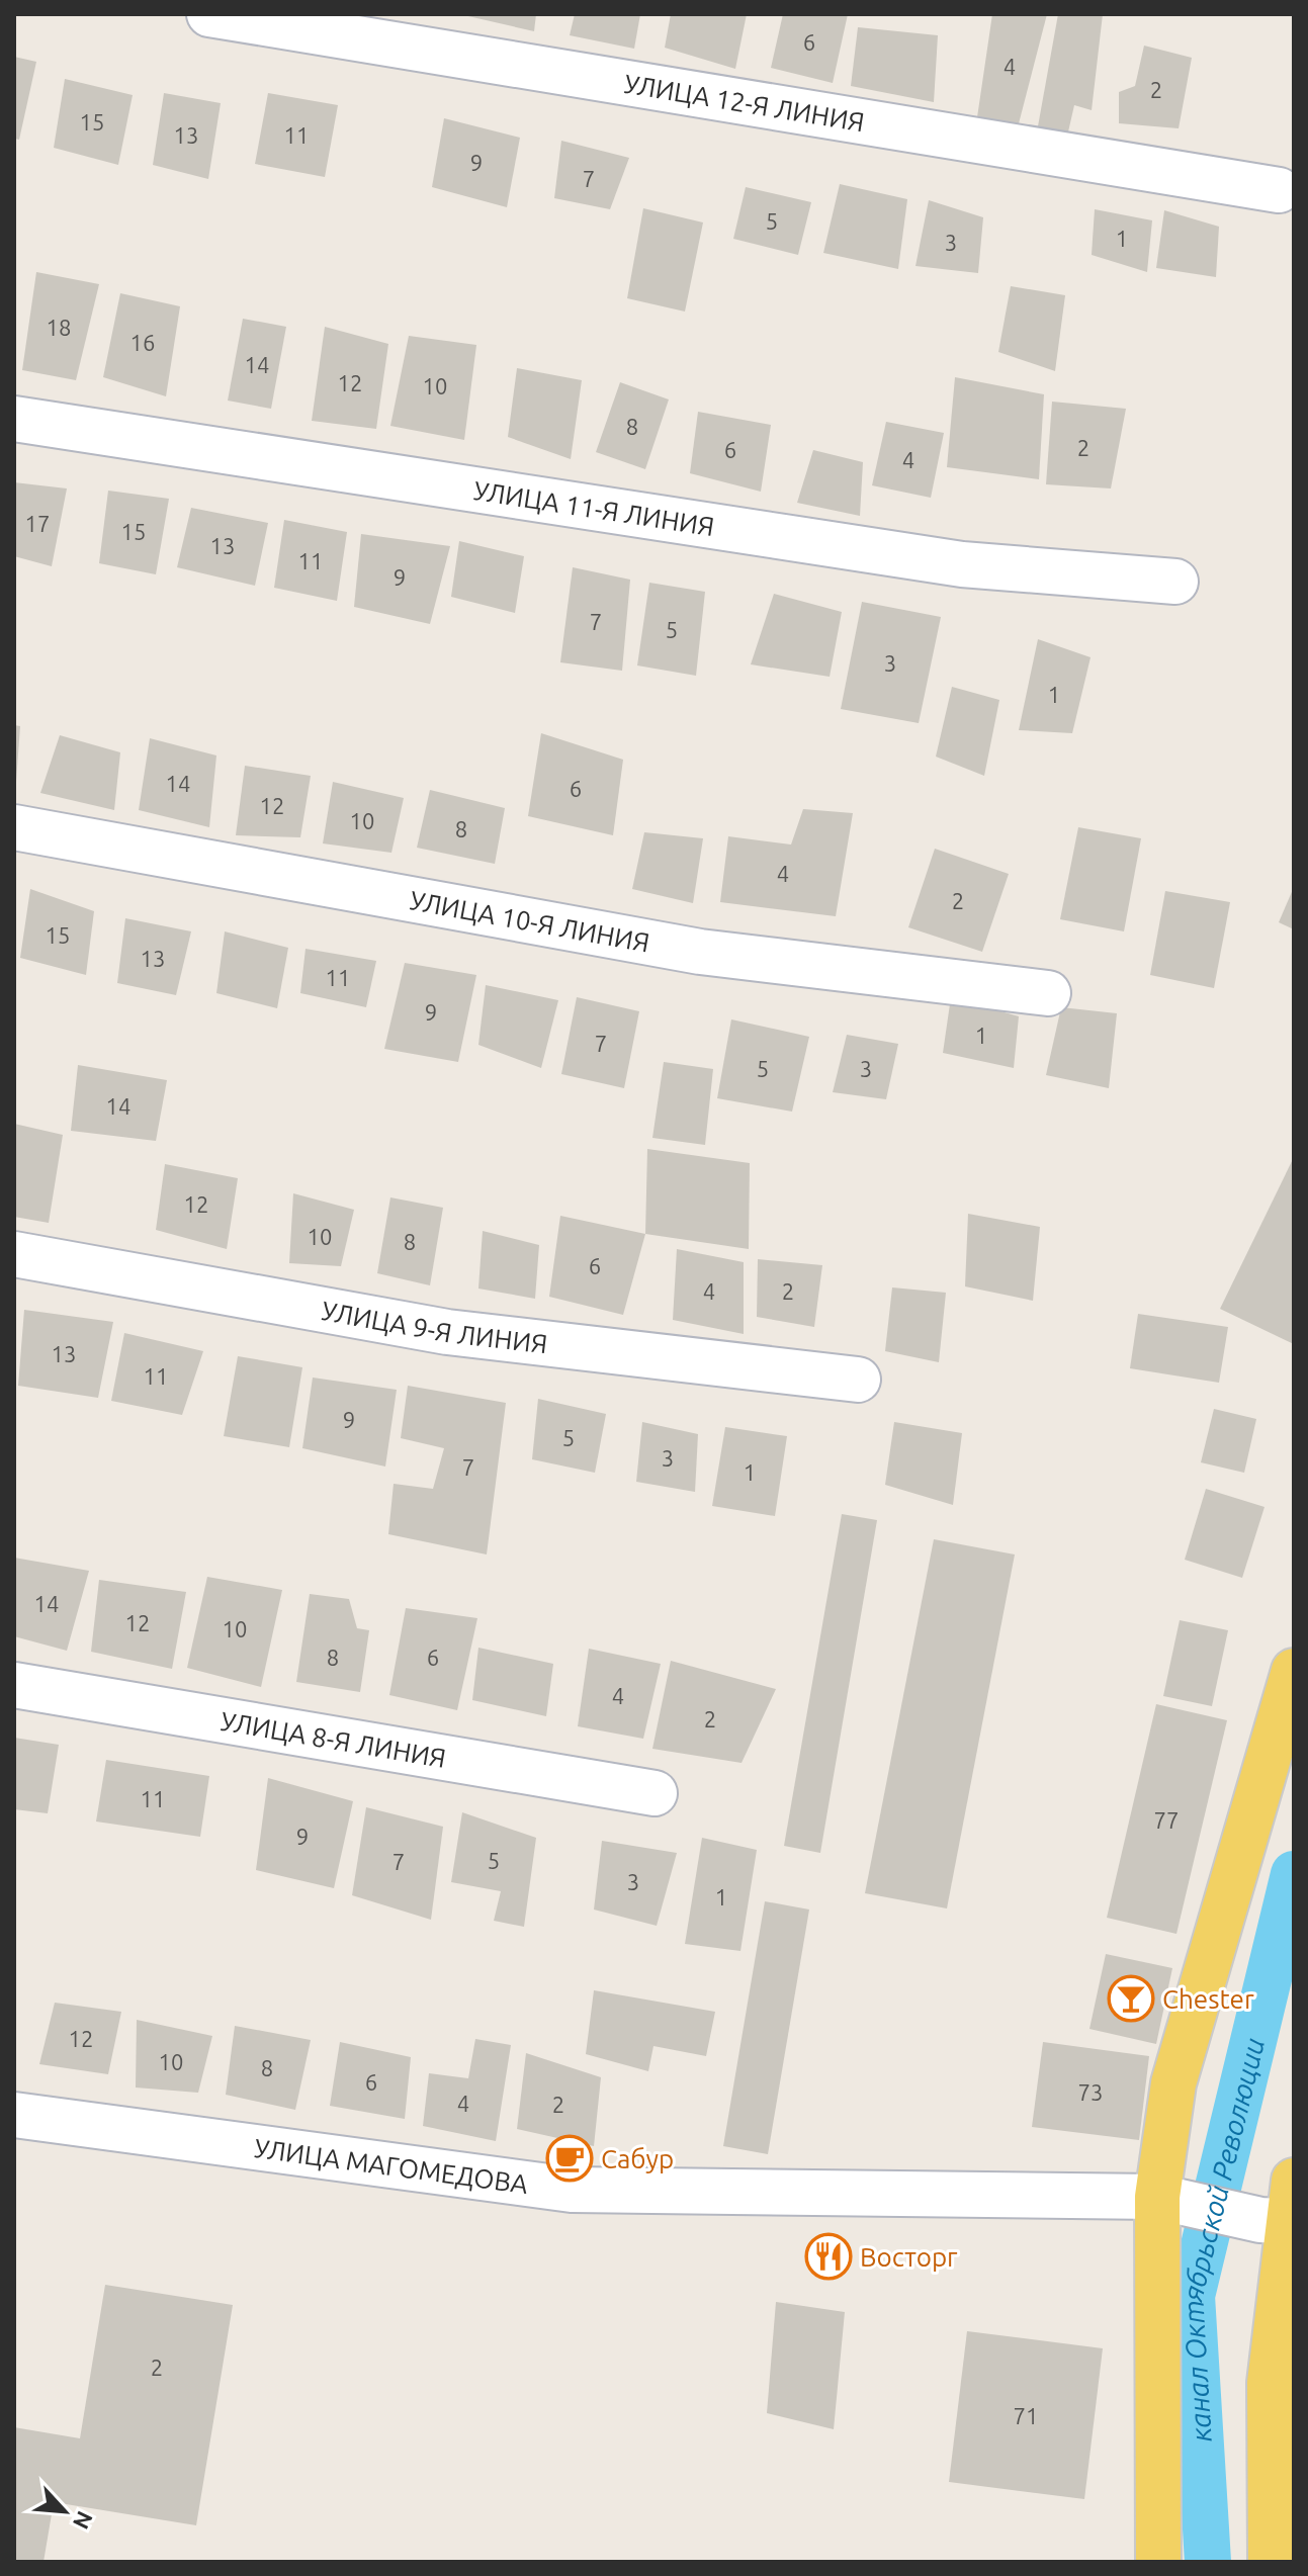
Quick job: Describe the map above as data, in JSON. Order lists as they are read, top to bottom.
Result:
{
  "streets": {
    "street": [
      "УЛИЦА 12-Я ЛИНИЯ",
      "УЛИЦА 11-Я ЛИНИЯ",
      "УЛИЦА 10-Я ЛИНИЯ",
      "УЛИЦА 9-Я ЛИНИЯ",
      "УЛИЦА 8-Я ЛИНИЯ",
      "УЛИЦА МАГОМЕДОВА"
    ]
  },
  "water": ["канал Октябрьской Революции"],
  "places": {
    "bar": ["Chester"],
    "cafe": ["Сабур"],
    "restaurant": ["Восторг"]
  },
  "house_numbers": [
    "6",
    "4",
    "2",
    "15",
    "13",
    "11",
    "9",
    "7",
    "5",
    "1",
    "3",
    "18",
    "16",
    "14",
    "12",
    "10",
    "8",
    "2",
    "6",
    "4",
    "17",
    "15",
    "13",
    "11",
    "9",
    "7",
    "5",
    "3",
    "1",
    "14",
    "6",
    "12",
    "10",
    "8",
    "4",
    "2",
    "15",
    "13",
    "11",
    "9",
    "1",
    "7",
    "5",
    "3",
    "14",
    "12",
    "10",
    "8",
    "6",
    "4",
    "2",
    "13",
    "11",
    "9",
    "5",
    "3",
    "7",
    "1",
    "14",
    "12",
    "10",
    "8",
    "6",
    "4",
    "2",
    "11",
    "77",
    "9",
    "5",
    "7",
    "3",
    "1",
    "12",
    "10",
    "8",
    "6",
    "73",
    "4",
    "2",
    "2",
    "71"
  ],
  "north": "bottom right"
}
